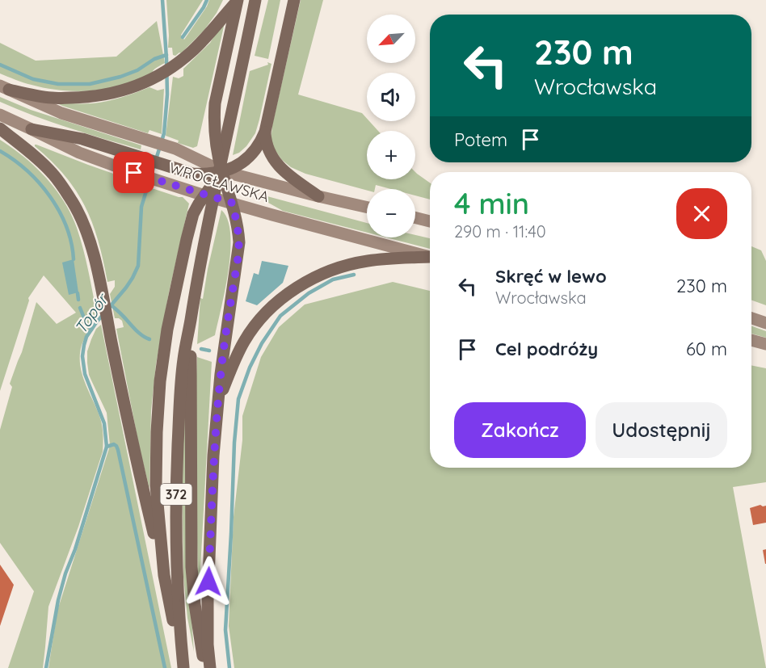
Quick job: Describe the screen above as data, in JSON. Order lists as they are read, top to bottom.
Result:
{
  "streets": {
    "main road": ["WROCŁAWSKA", "372"]
  },
  "water": ["Topór"],
  "north": "bottom left",
  "page": {
    "map_buttons": ["+", "−"],
    "turn": ["230 m", "Wrocławska"],
    "then": "Potem",
    "heading": ["4 min", "290 m · 11:40"],
    "list": [
      {
        "name": "Skręć w lewo",
        "note": "Wrocławska",
        "value": "230 m"
      },
      {
        "name": "Cel podróży",
        "value": "60 m"
      }
    ],
    "buttons": ["Zakończ", "Udostępnij"]
  }
}
